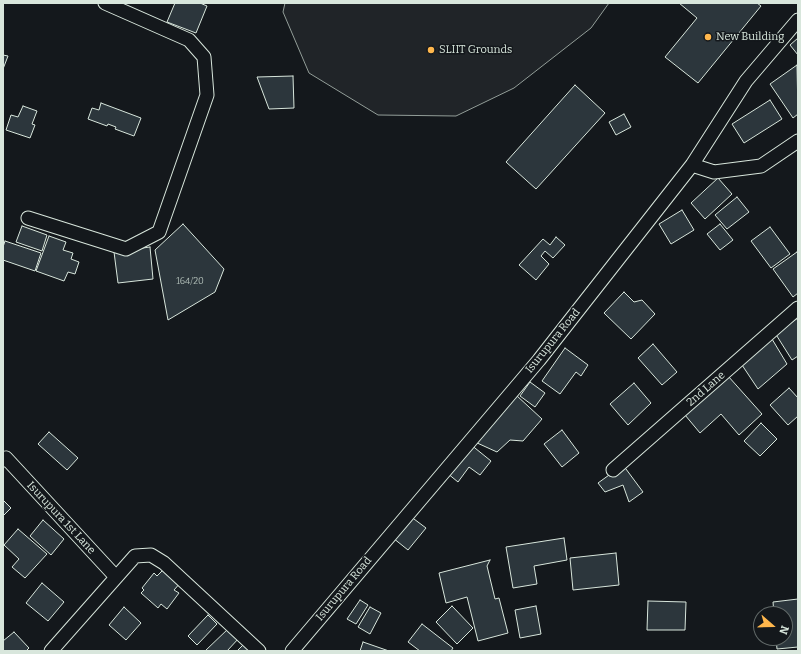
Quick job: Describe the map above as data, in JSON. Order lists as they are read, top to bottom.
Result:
{
  "streets": {
    "street": ["Isurupura Road", "2nd Lane", "Isurupura 1st Lane"]
  },
  "places": ["New Building", "SLIIT Grounds"],
  "house_numbers": ["164/20"],
  "north": "right"
}
